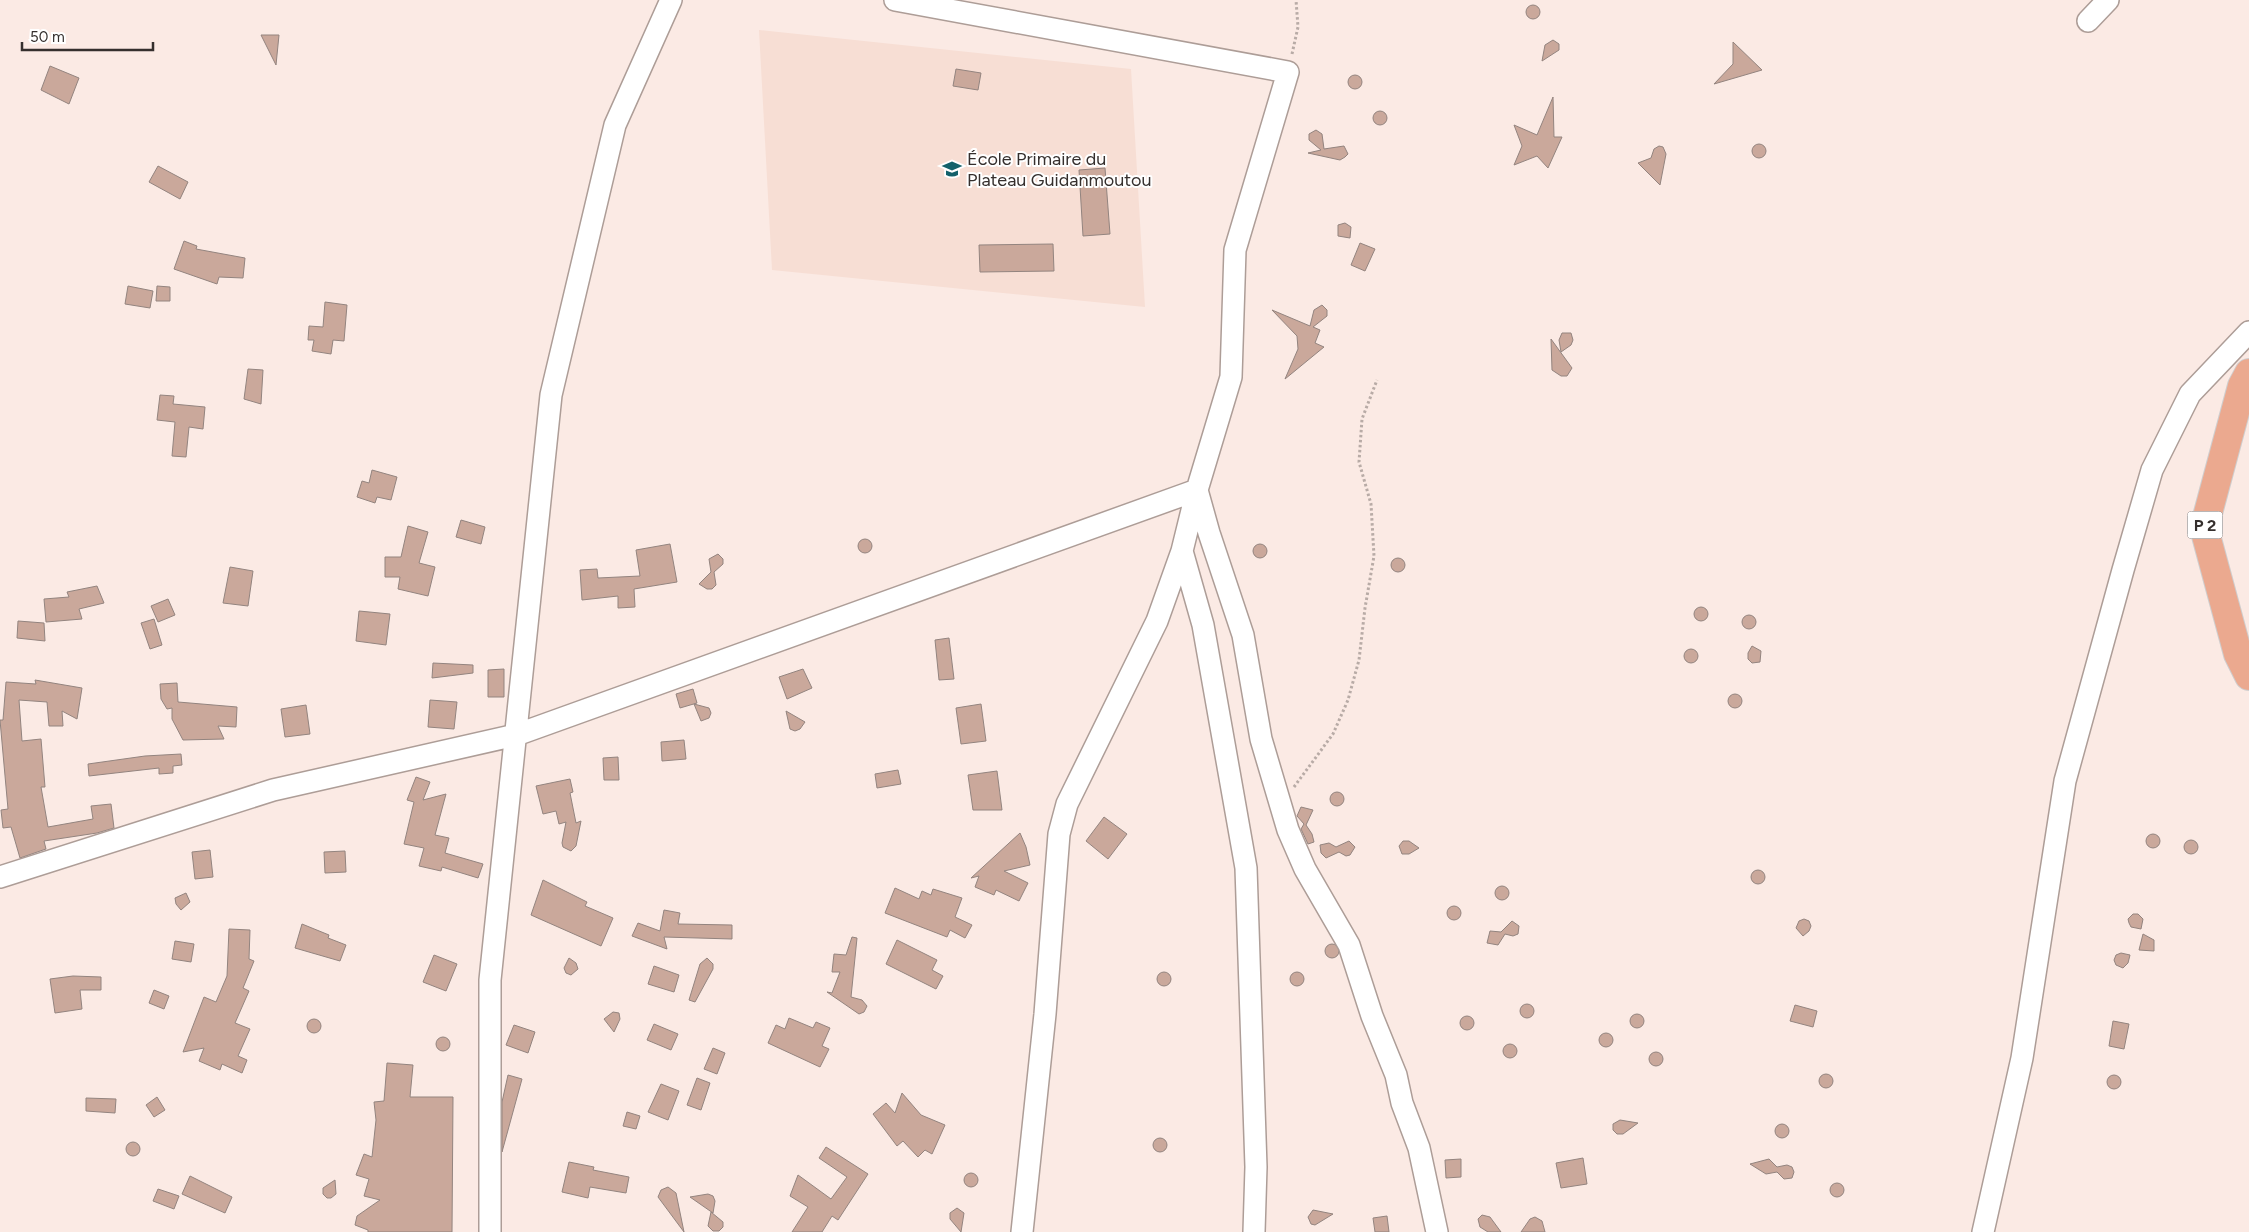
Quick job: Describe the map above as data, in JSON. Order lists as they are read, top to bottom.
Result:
{
  "streets": {
    "main road": ["P 2"]
  },
  "places": {
    "school or university": ["École Primaire du Plateau Guidanmoutou"]
  },
  "scale_bar": "50 m"
}
